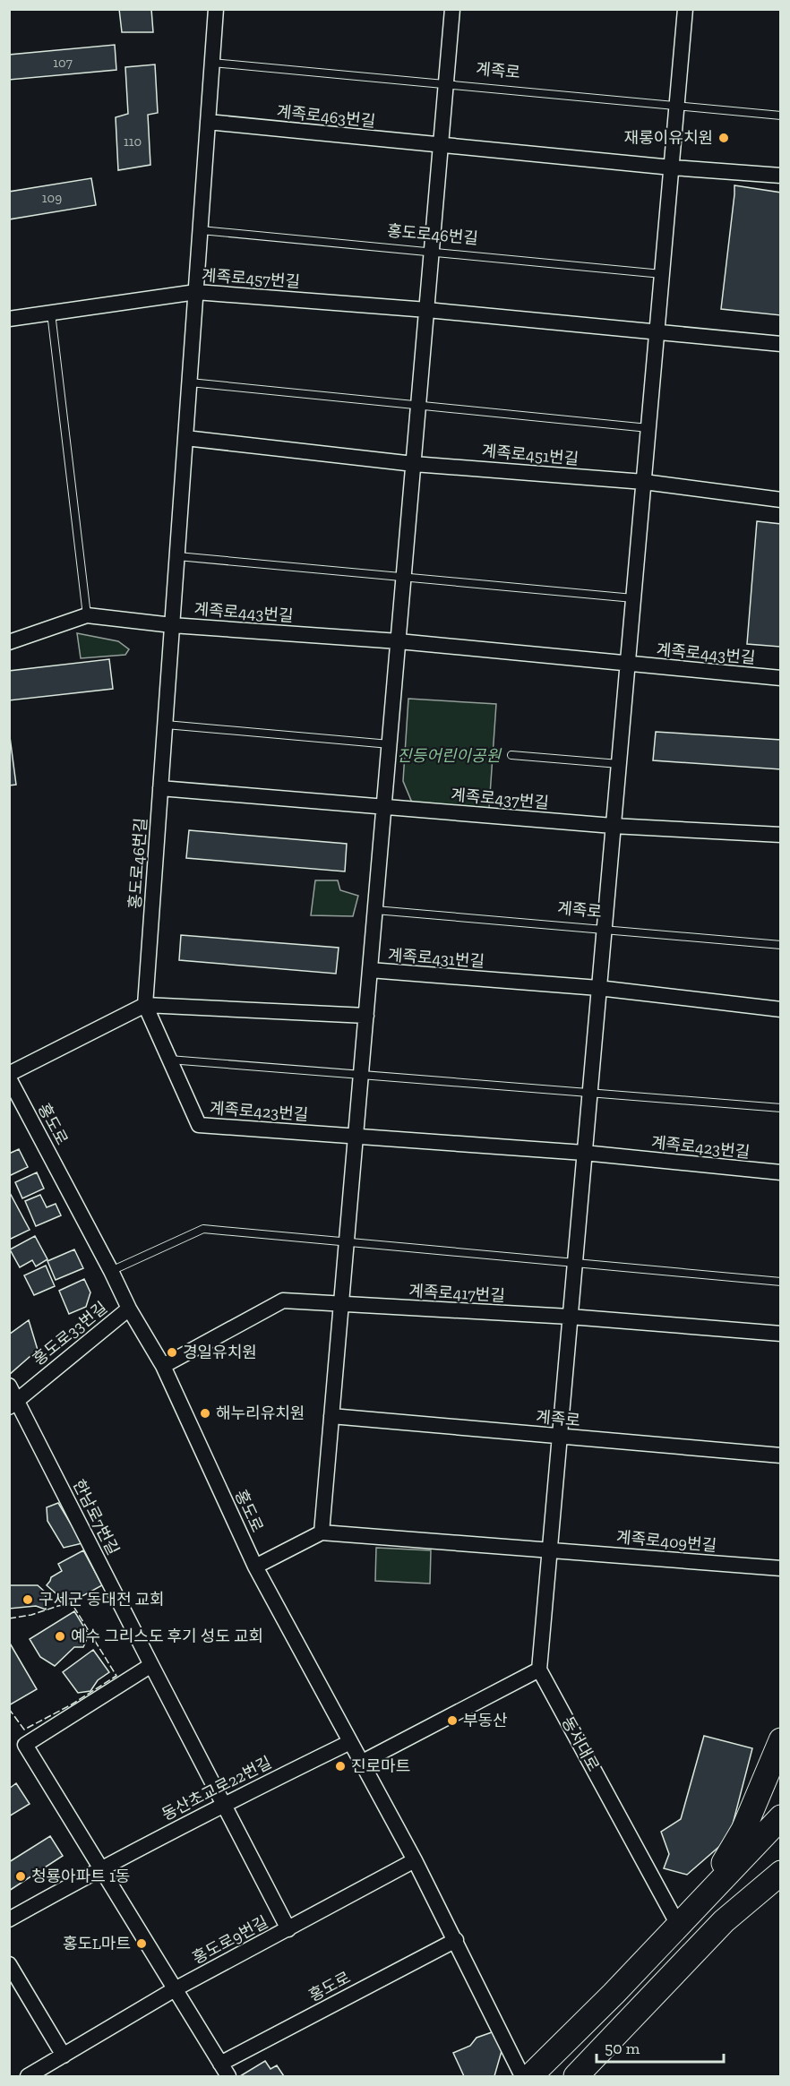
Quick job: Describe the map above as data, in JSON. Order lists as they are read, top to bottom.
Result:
{
  "streets": {
    "street": [
      "계족로",
      "계족로463번길",
      "홍도로46번길",
      "계족로457번길",
      "계족로451번길",
      "계족로443번길",
      "계족로437번길",
      "계족로431번길",
      "계족로423번길",
      "홍도로",
      "계족로417번길",
      "홍도로33번길",
      "한남로7번길",
      "계족로409번길",
      "동서대로",
      "동산초교로22번길",
      "홍도로9번길"
    ]
  },
  "crossings": [
    ["계족로", "홍도로46번길"],
    ["계족로", "계족로431번길"],
    ["계족로463번길", "홍도로46번길"],
    ["홍도로46번길", "계족로457번길"],
    ["홍도로46번길", "계족로451번길"],
    ["홍도로46번길", "계족로443번길"],
    ["홍도로46번길", "계족로437번길"],
    ["홍도로46번길", "계족로423번길"],
    ["계족로437번길", "계족로431번길"],
    ["홍도로", "계족로417번길"],
    ["홍도로", "홍도로33번길"],
    ["홍도로", "동산초교로22번길"],
    ["홍도로", "홍도로9번길"],
    ["홍도로33번길", "한남로7번길"],
    ["한남로7번길", "동산초교로22번길"],
    ["한남로7번길", "홍도로9번길"]
  ],
  "parks": ["진등어린이공원"],
  "places": [
    "재롱이유치원",
    "경일유치원",
    "해누리유치원",
    "구세군 동대전 교회",
    "예수 그리스도 후기 성도 교회",
    "부동산",
    "진로마트",
    "청룡아파트 1동",
    "홍도L마트"
  ],
  "house_numbers": ["107", "110", "109"],
  "scale_bar": "50 m"
}
